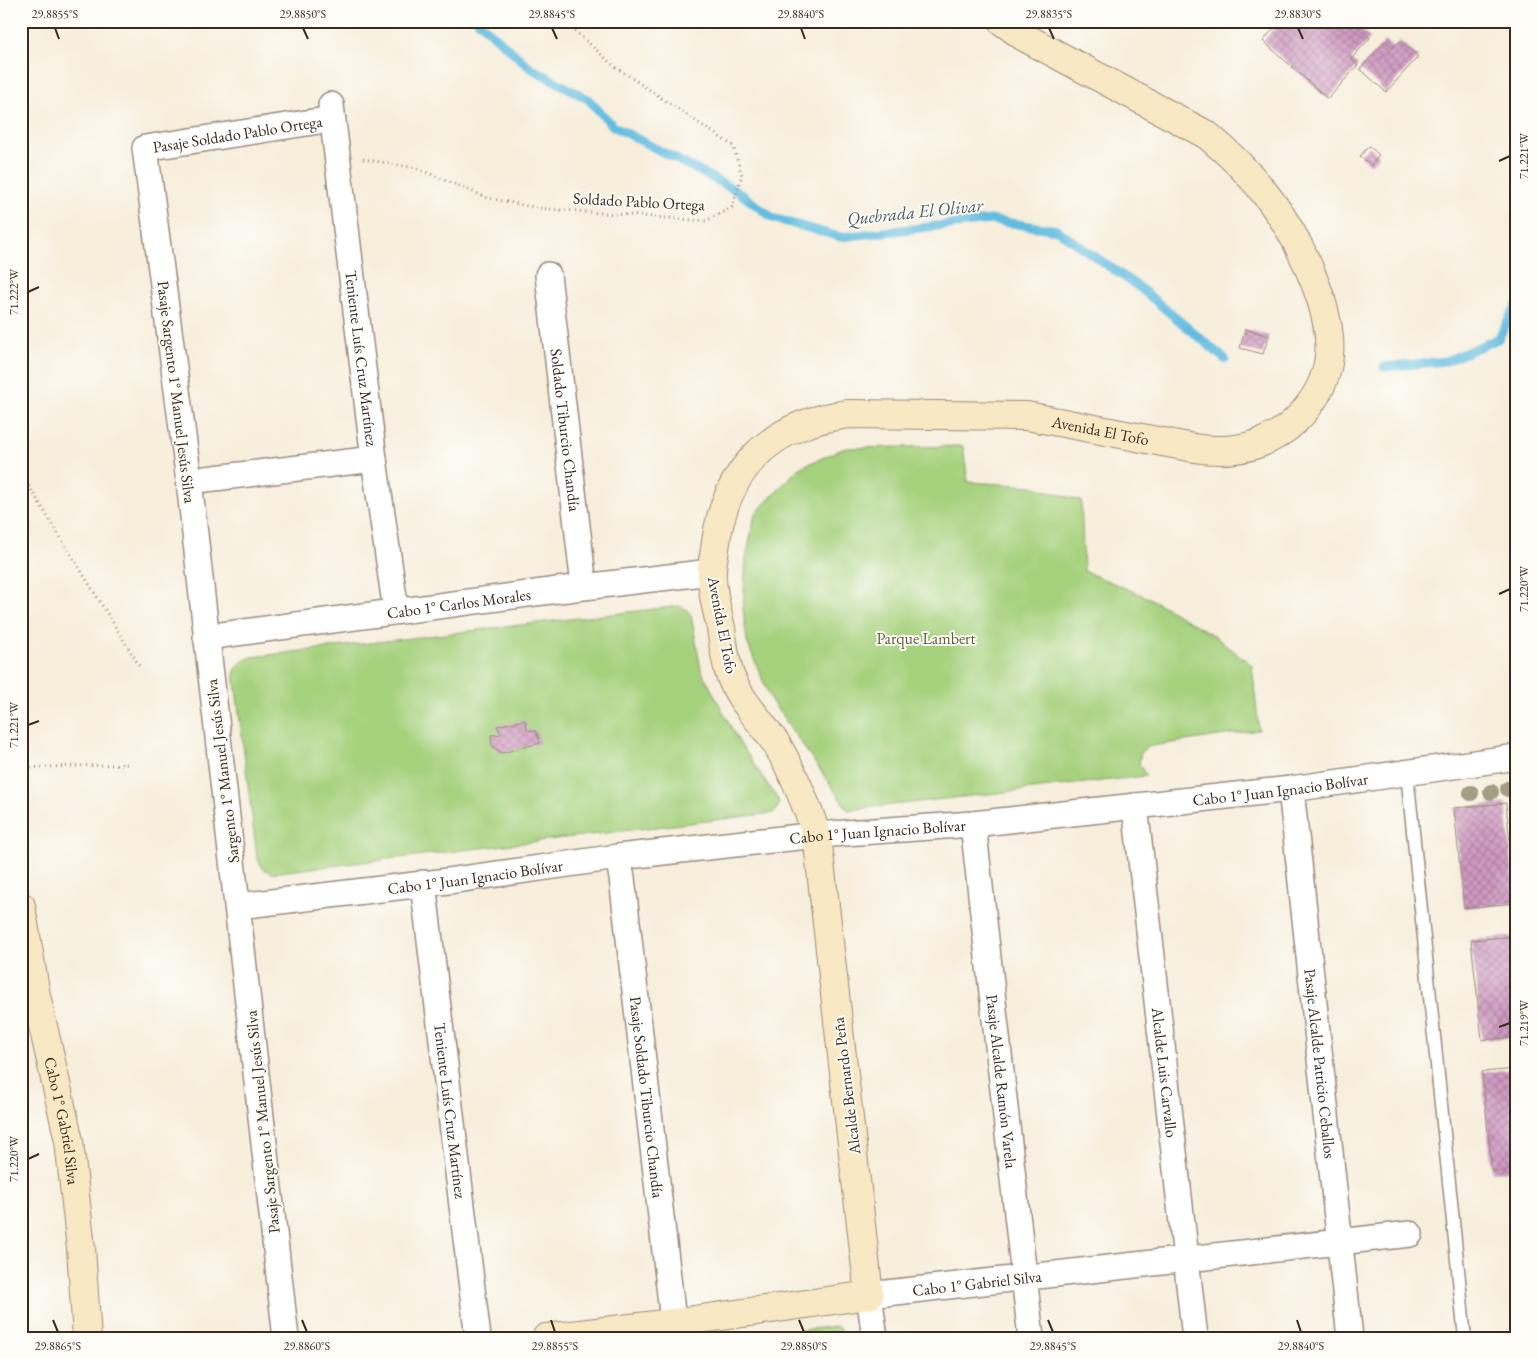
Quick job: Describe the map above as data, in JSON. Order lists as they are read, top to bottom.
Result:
{
  "streets": {
    "street": [
      "Pasaje Soldado Pablo Ortega",
      "Teniente Luís Cruz Martínez",
      "Pasaje Sargento 1° Manuel Jesús Silva",
      "Avenida El Tofo",
      "Soldado Tiburcio Chandía",
      "Cabo 1° Carlos Morales",
      "Sargento 1° Manuel Jesús Silva",
      "Cabo 1° Juan Ignacio Bolívar",
      "Pasaje Alcalde Patricio Ceballos",
      "Alcalde Luis Carvallo",
      "Pasaje Alcalde Ramón Varela",
      "Alcalde Bernardo Peña",
      "Pasaje Soldado Tiburcio Chandía",
      "Cabo 1° Gabriel Silva"
    ],
    "path": ["Soldado Pablo Ortega"]
  },
  "crossings": [
    ["Pasaje Soldado Pablo Ortega", "Teniente Luís Cruz Martínez"],
    ["Pasaje Soldado Pablo Ortega", "Pasaje Sargento 1° Manuel Jesús Silva"],
    ["Soldado Pablo Ortega", "Teniente Luís Cruz Martínez"],
    ["Teniente Luís Cruz Martínez", "Cabo 1° Carlos Morales"],
    ["Teniente Luís Cruz Martínez", "Cabo 1° Juan Ignacio Bolívar"],
    ["Pasaje Sargento 1° Manuel Jesús Silva", "Cabo 1° Carlos Morales"],
    ["Pasaje Sargento 1° Manuel Jesús Silva", "Sargento 1° Manuel Jesús Silva"],
    ["Pasaje Sargento 1° Manuel Jesús Silva", "Cabo 1° Juan Ignacio Bolívar"],
    ["Avenida El Tofo", "Cabo 1° Carlos Morales"],
    ["Avenida El Tofo", "Cabo 1° Juan Ignacio Bolívar"],
    ["Avenida El Tofo", "Alcalde Bernardo Peña"],
    ["Soldado Tiburcio Chandía", "Cabo 1° Carlos Morales"],
    ["Cabo 1° Carlos Morales", "Sargento 1° Manuel Jesús Silva"],
    ["Sargento 1° Manuel Jesús Silva", "Cabo 1° Juan Ignacio Bolívar"],
    ["Cabo 1° Juan Ignacio Bolívar", "Pasaje Alcalde Patricio Ceballos"],
    ["Cabo 1° Juan Ignacio Bolívar", "Alcalde Luis Carvallo"],
    ["Cabo 1° Juan Ignacio Bolívar", "Pasaje Alcalde Ramón Varela"],
    ["Cabo 1° Juan Ignacio Bolívar", "Alcalde Bernardo Peña"],
    ["Cabo 1° Juan Ignacio Bolívar", "Pasaje Soldado Tiburcio Chandía"],
    ["Pasaje Alcalde Patricio Ceballos", "Cabo 1° Gabriel Silva"],
    ["Alcalde Luis Carvallo", "Cabo 1° Gabriel Silva"],
    ["Pasaje Alcalde Ramón Varela", "Cabo 1° Gabriel Silva"],
    ["Alcalde Bernardo Peña", "Cabo 1° Gabriel Silva"],
    ["Pasaje Soldado Tiburcio Chandía", "Cabo 1° Gabriel Silva"]
  ],
  "water": ["Quebrada El Olivar"],
  "parks": ["Parque Lambert"],
  "coordinates": [
    "29.8855°S",
    "29.8850°S",
    "29.8845°S",
    "29.8840°S",
    "29.8835°S",
    "29.8830°S",
    "71.221°W",
    "71.222°W",
    "71.220°W",
    "71.219°W",
    "29.8865°S",
    "29.8860°S"
  ]
}
